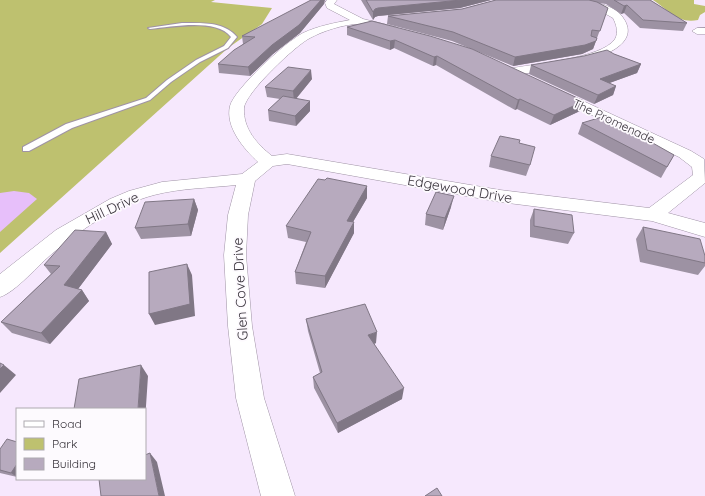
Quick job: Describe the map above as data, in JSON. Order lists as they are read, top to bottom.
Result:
{
  "streets": {
    "street": [
      "The Promenade",
      "Edgewood Drive",
      "Hill Drive",
      "Glen Cove Drive"
    ]
  },
  "crossings": [
    ["The Promenade", "Edgewood Drive"],
    ["Hill Drive", "Glen Cove Drive"]
  ],
  "legend": ["Road", "Park", "Building"]
}
